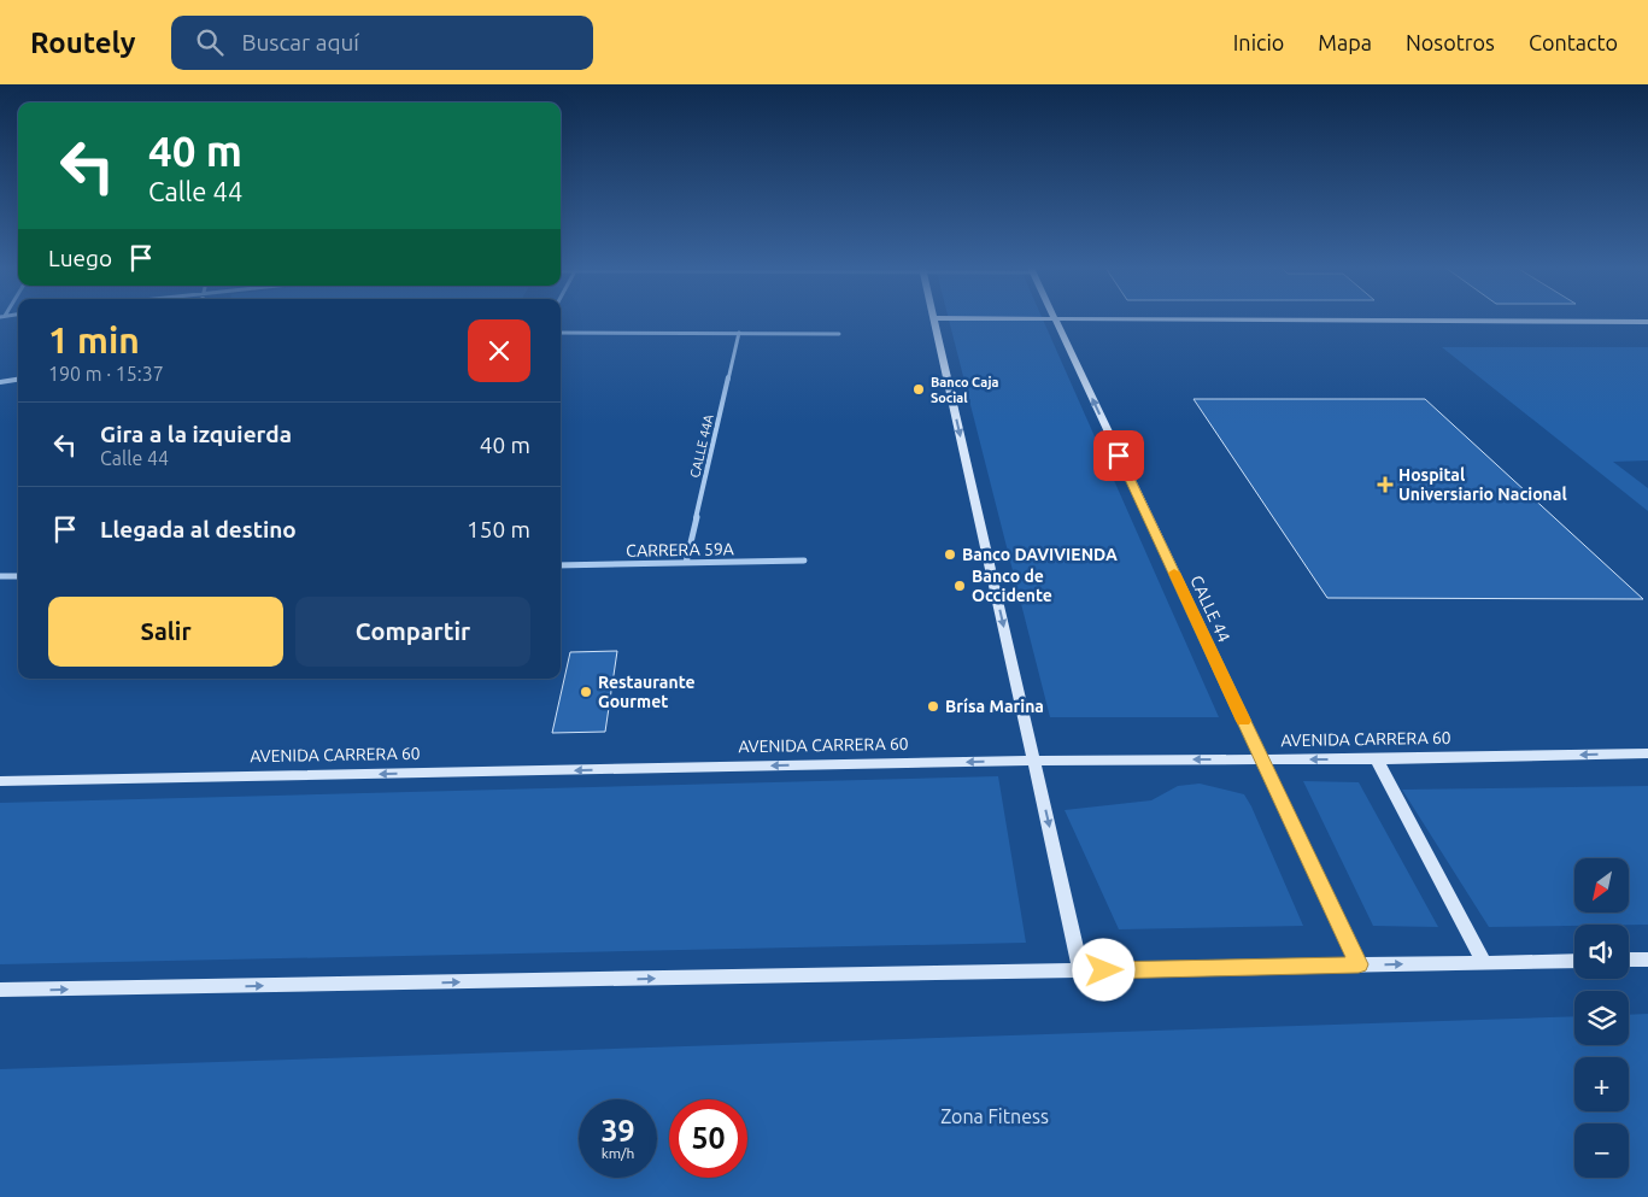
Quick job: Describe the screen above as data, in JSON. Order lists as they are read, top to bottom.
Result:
{
  "streets": {
    "street": [
      "CALLE 44A",
      "CARRERA 59A",
      "CALLE 44",
      "AVENIDA CARRERA 60"
    ]
  },
  "crossings": [
    ["CALLE 44A", "CARRERA 59A"],
    ["CALLE 44", "AVENIDA CARRERA 60"]
  ],
  "one_way": ["CALLE 44", "AVENIDA CARRERA 60"],
  "parks": ["Zona Fitness"],
  "places": {
    "other": [
      "Banco Caja Social",
      "Banco DAVIVIENDA",
      "Banco de Occidente",
      "Restaurante Gourmet",
      "Brísa Marina"
    ],
    "health": ["Hospital Universiario Nacional"]
  },
  "north": "bottom left",
  "page": {
    "header": "Routely",
    "search": "Buscar aquí",
    "nav": [
      "Inicio",
      "Mapa",
      "Nosotros",
      "Contacto"
    ],
    "turn": ["40 m", "Calle 44"],
    "then": "Luego",
    "heading": ["1 min", "190 m · 15:37"],
    "list": [
      {
        "name": "Gira a la izquierda",
        "note": "Calle 44",
        "value": "40 m"
      },
      {
        "name": "Llegada al destino",
        "value": "150 m"
      }
    ],
    "buttons": ["Salir", "Compartir"],
    "map_buttons": ["+", "−"],
    "speed": "39 km/h",
    "limit": "50"
  }
}
